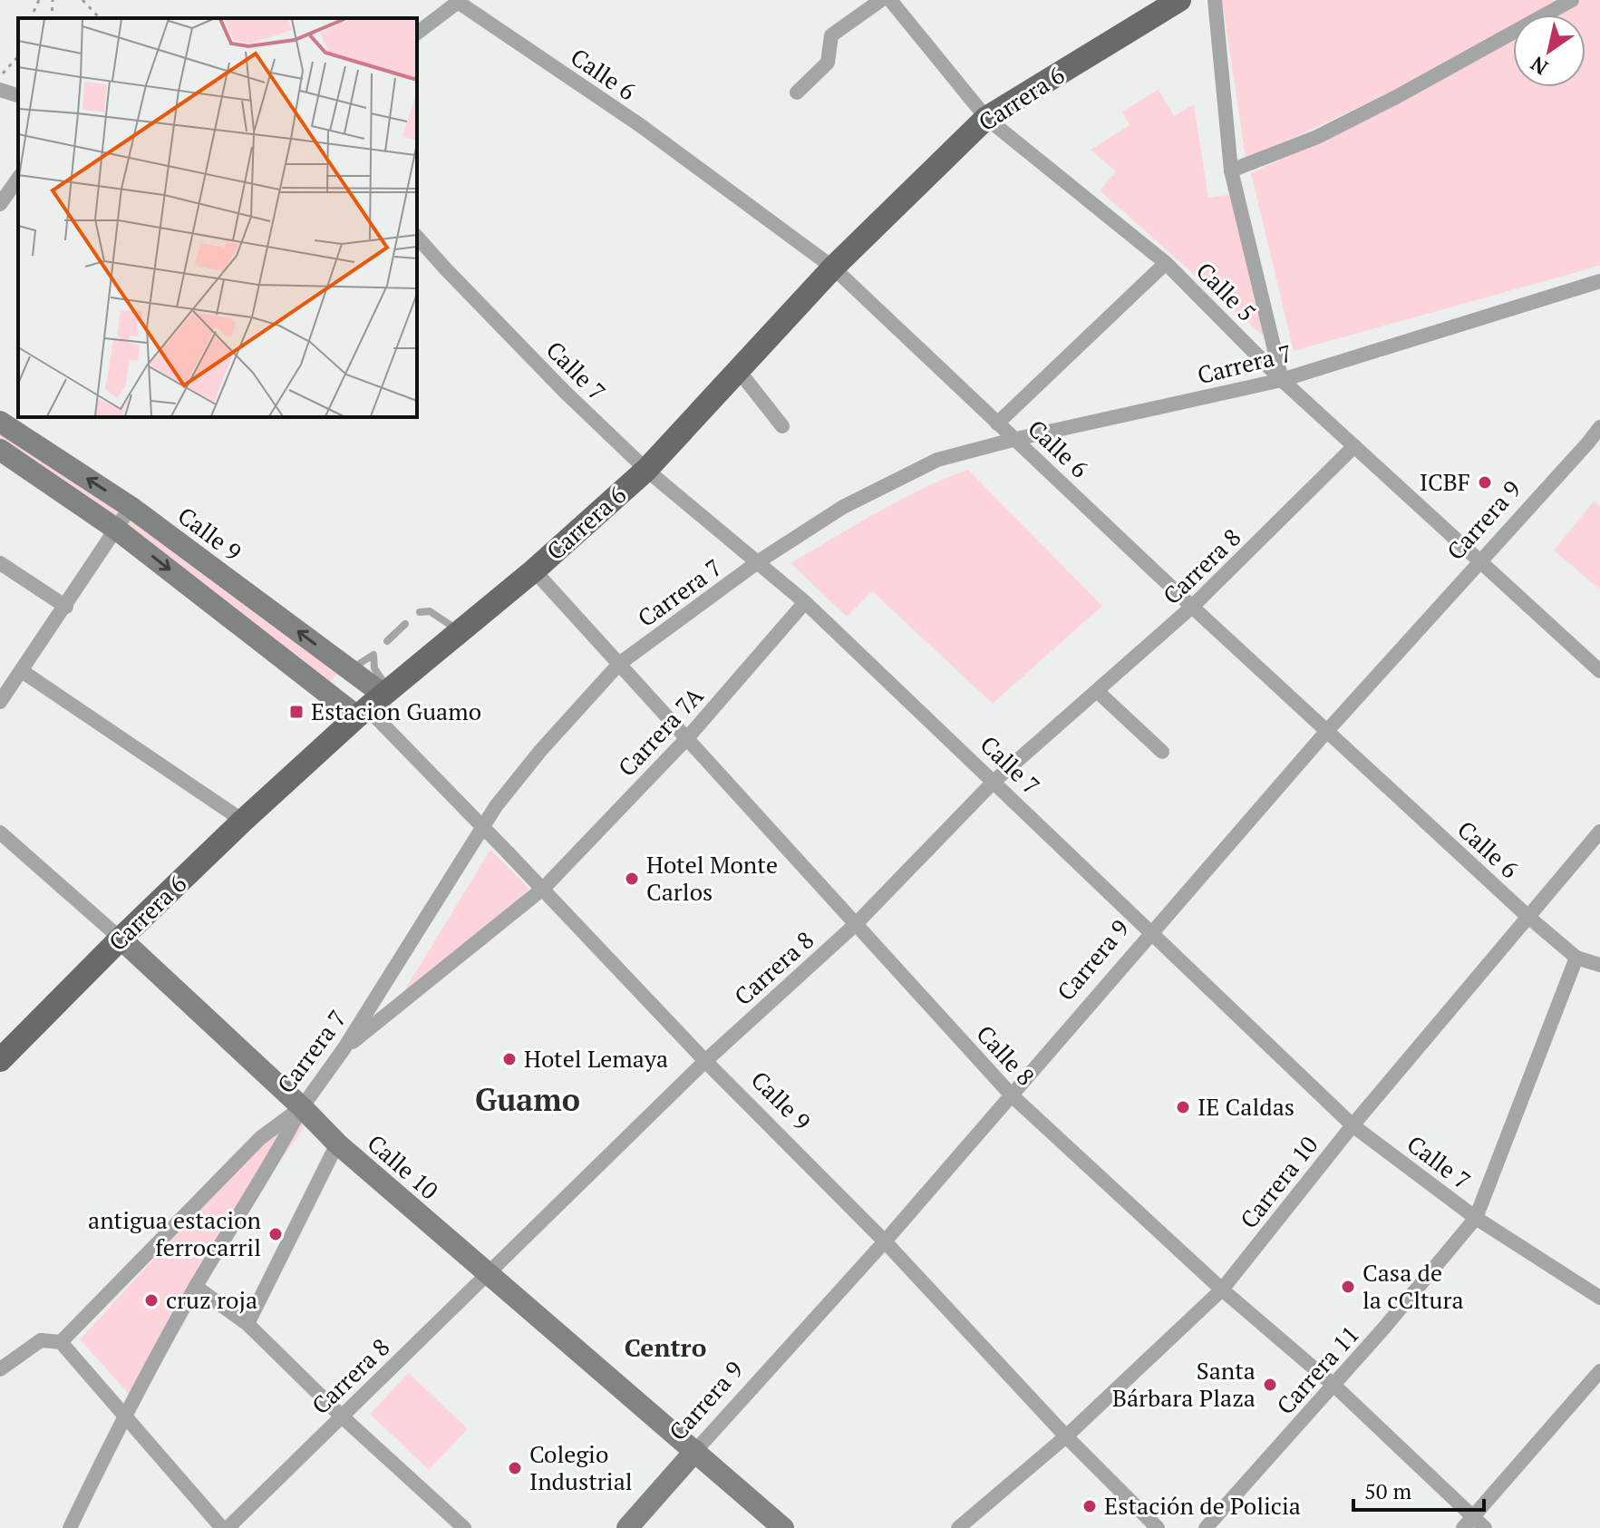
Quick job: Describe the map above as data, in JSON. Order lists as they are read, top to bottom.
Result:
{
  "streets": {
    "main road": ["Carrera 6"],
    "street": [
      "Calle 6",
      "Calle 5",
      "Carrera 7",
      "Calle 7",
      "Carrera 9",
      "Calle 9",
      "Carrera 8",
      "Carrera 7A",
      "Calle 8",
      "Calle 10",
      "Carrera 10",
      "Carrera 11"
    ]
  },
  "crossings": [
    ["Calle 6", "Carrera 6"],
    ["Calle 6", "Carrera 7"],
    ["Calle 6", "Carrera 9"],
    ["Calle 6", "Carrera 8"],
    ["Calle 6", "Carrera 10"],
    ["Calle 6", "Carrera 11"],
    ["Carrera 6", "Calle 5"],
    ["Carrera 6", "Calle 7"],
    ["Carrera 6", "Calle 9"],
    ["Carrera 6", "Calle 8"],
    ["Carrera 6", "Calle 10"],
    ["Calle 5", "Carrera 7"],
    ["Calle 5", "Carrera 9"],
    ["Calle 5", "Carrera 8"],
    ["Carrera 7", "Calle 7"],
    ["Carrera 7", "Carrera 7A"],
    ["Carrera 7", "Calle 8"],
    ["Carrera 7", "Calle 10"],
    ["Calle 7", "Carrera 9"],
    ["Calle 7", "Carrera 8"],
    ["Calle 7", "Carrera 7A"],
    ["Calle 7", "Carrera 10"],
    ["Calle 7", "Carrera 11"],
    ["Carrera 9", "Calle 9"],
    ["Carrera 9", "Calle 8"],
    ["Carrera 9", "Calle 10"],
    ["Calle 9", "Carrera 8"],
    ["Calle 9", "Carrera 7A"],
    ["Calle 9", "Carrera 10"],
    ["Carrera 8", "Calle 8"],
    ["Carrera 8", "Calle 10"],
    ["Carrera 7A", "Calle 8"],
    ["Calle 8", "Carrera 10"],
    ["Calle 8", "Carrera 11"]
  ],
  "districts": ["Guamo", "Centro"],
  "places": {
    "other": [
      "ICBF",
      "Hotel Monte Carlos",
      "Hotel Lemaya",
      "IE Caldas",
      "antigua estacion ferrocarril",
      "Casa de la cCltura",
      "cruz roja",
      "Santa Bárbara Plaza",
      "Colegio Industrial",
      "Estación de Policia"
    ],
    "transit": ["Estacion Guamo"]
  },
  "scale_bar": "50 m",
  "north": "bottom left"
}
